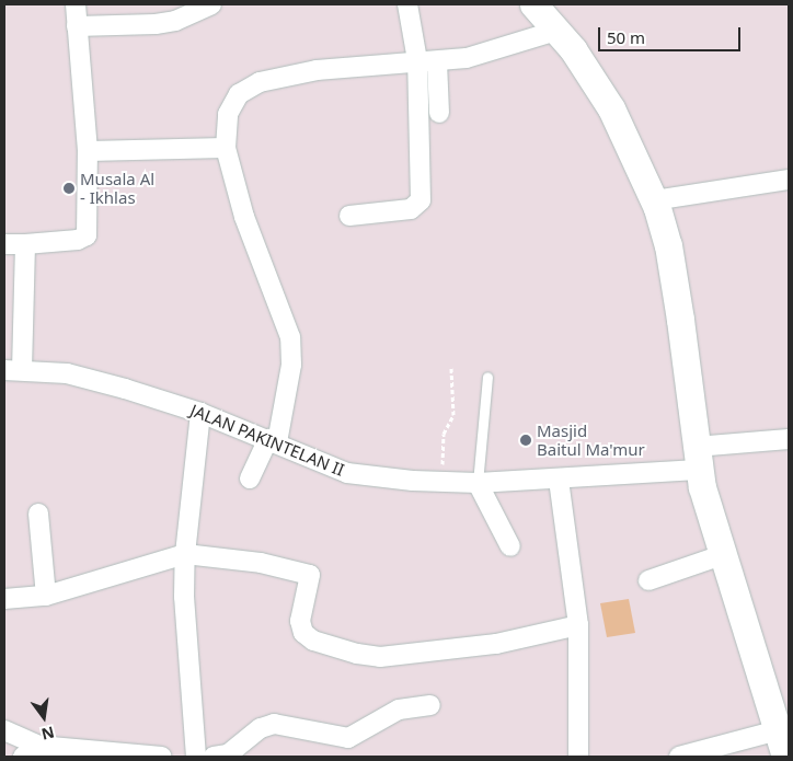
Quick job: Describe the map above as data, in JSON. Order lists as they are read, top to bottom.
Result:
{
  "streets": {
    "street": ["JALAN PAKINTELAN II"]
  },
  "places": ["Musala Al - Ikhlas", "Masjid Baitul Ma'mur"],
  "scale_bar": "50 m",
  "north": "bottom"
}
